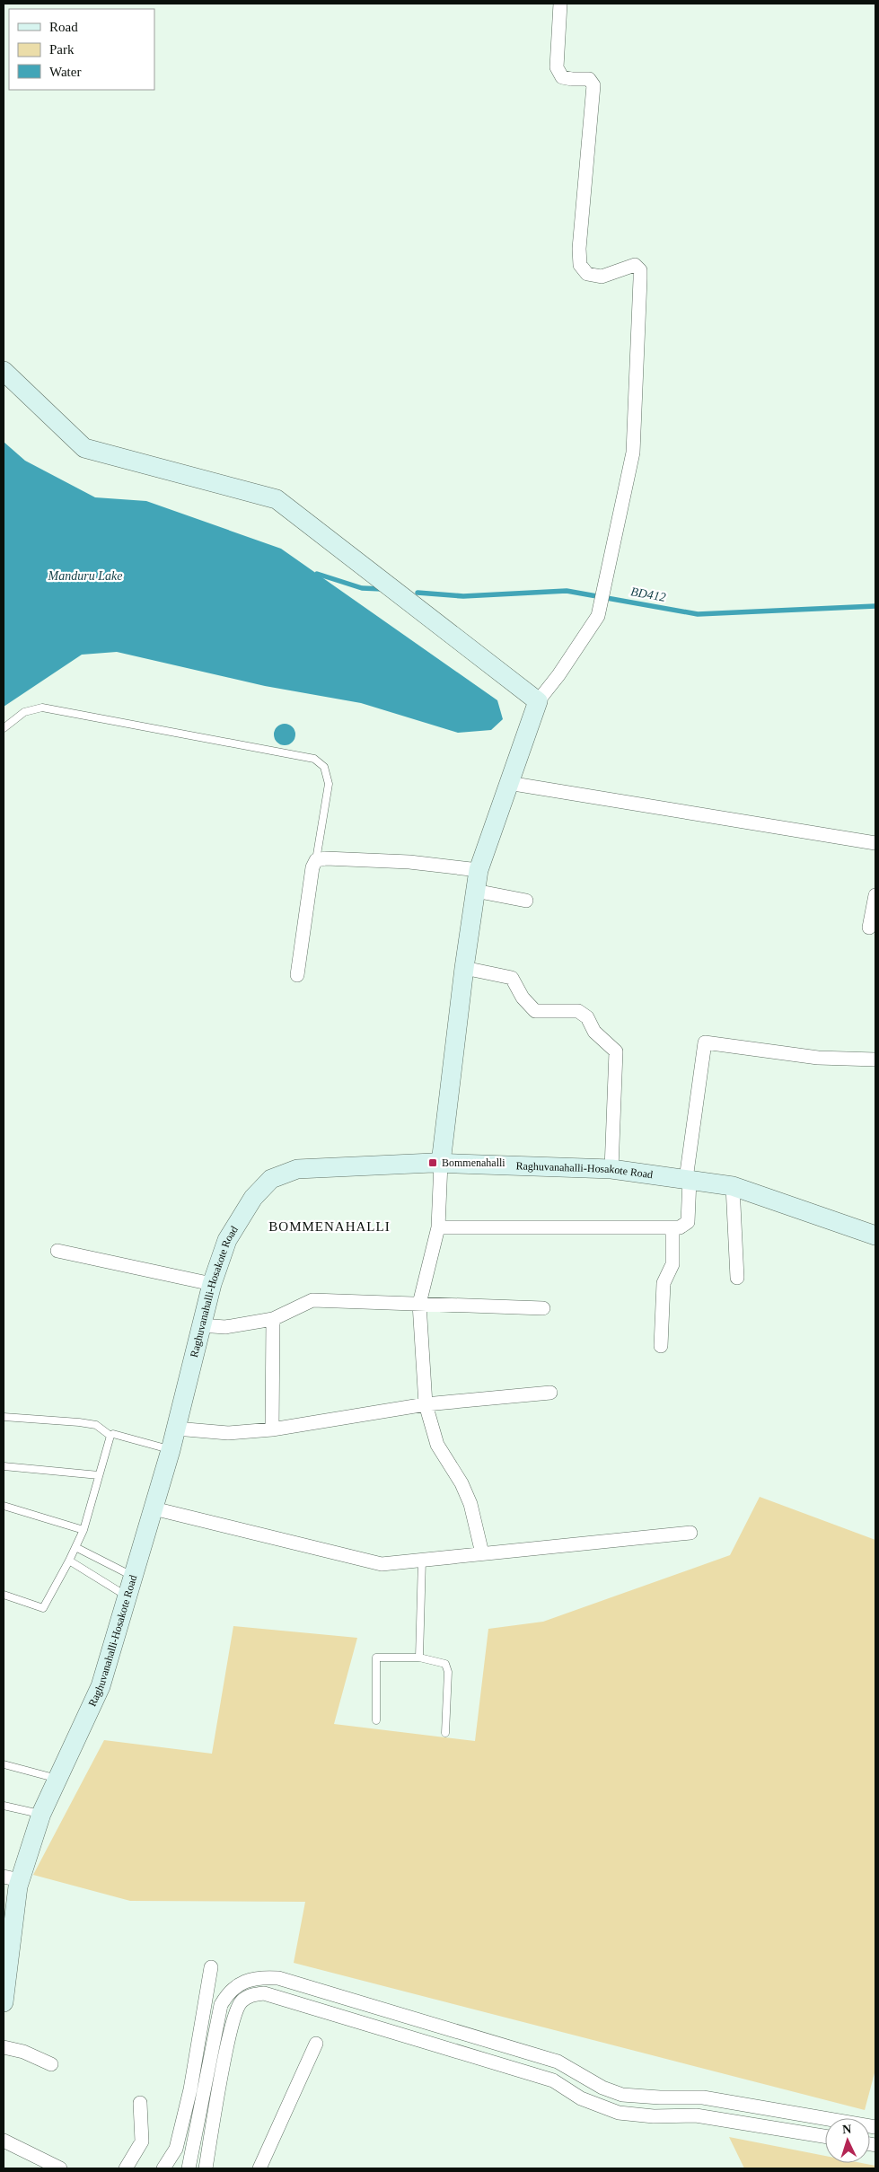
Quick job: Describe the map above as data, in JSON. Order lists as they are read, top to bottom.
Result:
{
  "streets": {
    "main road": ["Raghuvanahalli-Hosakote Road"]
  },
  "districts": ["BOMMENAHALLI"],
  "water": ["Manduru Lake", "BD412"],
  "places": {
    "transit": ["Bommenahalli"]
  },
  "legend": ["Road", "Park", "Water"],
  "north": "top"
}
